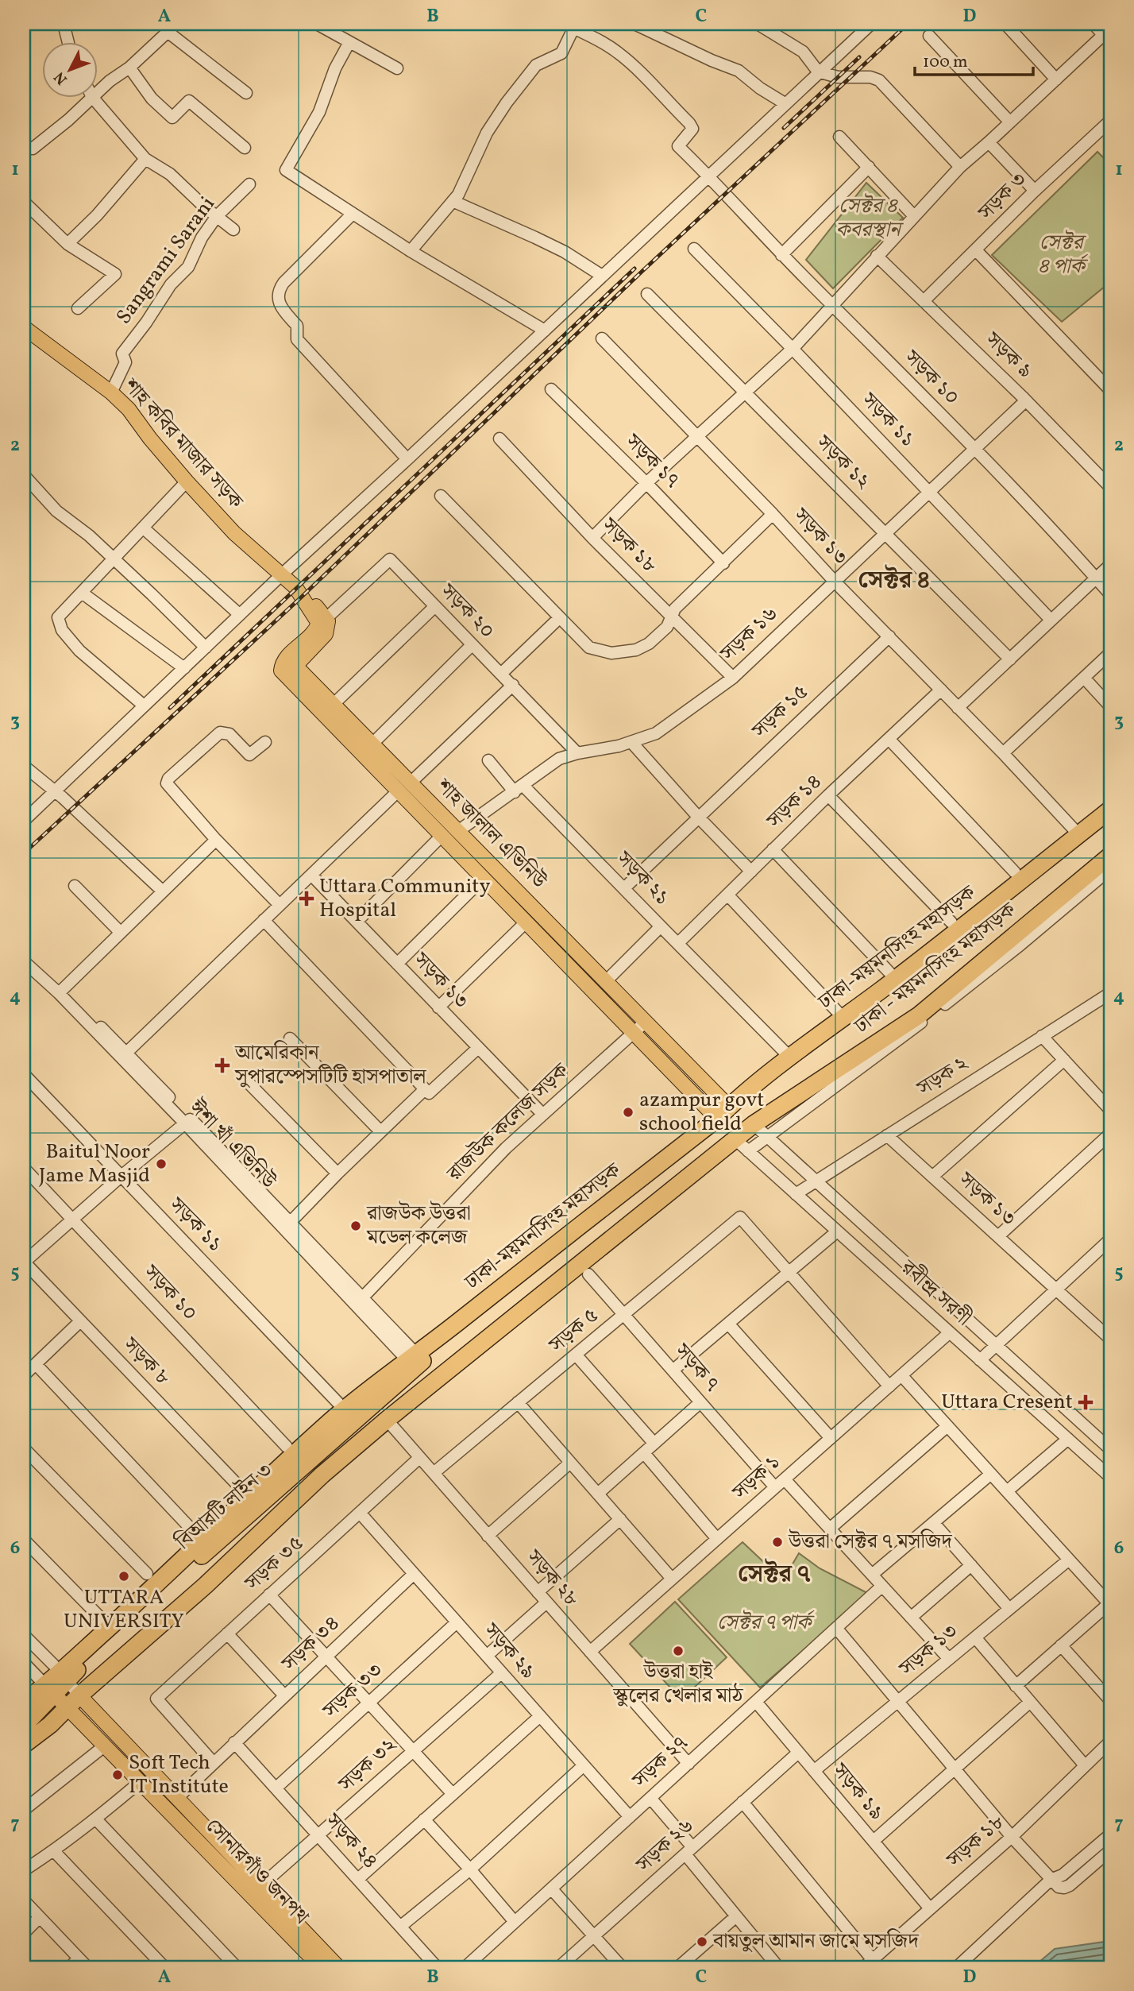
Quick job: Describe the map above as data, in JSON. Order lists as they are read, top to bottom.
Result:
{
  "streets": {
    "highway": ["ঢাকা-ময়মনসিংহ মহাসড়ক", "ঢাকা - ময়মনসিংহ মহাসড়ক", "বিআরটি লাইন ৩"],
    "main road": ["শাহ কবির মাজার সড়ক", "শাহ জালাল এভিনিউ", "সোনারগাঁও জনপথ"],
    "street": [
      "সড়ক ৩",
      "Sangrami Sarani",
      "সড়ক ৯",
      "সড়ক ১০",
      "সড়ক ১১",
      "সড়ক ১৭",
      "সড়ক ১২",
      "সড়ক ১৩",
      "সড়ক ১৮",
      "সড়ক ২০",
      "সড়ক ১৬",
      "সড়ক ১৫",
      "সড়ক ১৪",
      "সড়ক ২১",
      "সড়ক ২",
      "রাজউক কলেজ সড়ক",
      "ঈশা খাঁ এভিনিউ",
      "রবীন্দ্র সরণী",
      "সড়ক ৫",
      "সড়ক ৮",
      "সড়ক ৭",
      "সড়ক ১",
      "সড়ক ৩৫",
      "সড়ক ২৮",
      "সড়ক ৩৪",
      "সড়ক ২৯",
      "সড়ক ৩৩",
      "সড়ক ২৭",
      "সড়ক ৩২",
      "সড়ক ১৯",
      "সড়ক ২৪",
      "সড়ক ২৬"
    ]
  },
  "crossings": [
    ["সড়ক ৩", "সড়ক ৯"],
    ["Sangrami Sarani", "শাহ কবির মাজার সড়ক"],
    ["সড়ক ৯", "সড়ক ১৬"],
    ["সড়ক ১০", "সড়ক ১৬"],
    ["সড়ক ১১", "সড়ক ১৬"],
    ["শাহ কবির মাজার সড়ক", "শাহ জালাল এভিনিউ"],
    ["সড়ক ১২", "সড়ক ১৬"],
    ["সড়ক ১৩", "সড়ক ১৬"],
    ["সড়ক ১৩", "সড়ক ১৫"],
    ["সড়ক ১৩", "সড়ক ১৪"],
    ["সড়ক ১৩", "ঢাকা-ময়মনসিংহ মহাসড়ক"],
    ["সড়ক ১৩", "সড়ক ২"],
    ["সড়ক ১৩", "রাজউক কলেজ সড়ক"],
    ["সড়ক ১৩", "সড়ক ৭"],
    ["সড়ক ১৩", "সড়ক ১৯"],
    ["সড়ক ১৮", "সড়ক ১৬"],
    ["সড়ক ১৮", "সড়ক ১৯"],
    ["সড়ক ২০", "সড়ক ১৬"],
    ["সড়ক ২০", "শাহ জালাল এভিনিউ"],
    ["সড়ক ১৬", "শাহ জালাল এভিনিউ"],
    ["সড়ক ১৬", "সড়ক ২১"],
    ["সড়ক ১৫", "সড়ক ২১"],
    ["সড়ক ১৪", "সড়ক ২১"],
    ["শাহ জালাল এভিনিউ", "সড়ক ২১"],
    ["শাহ জালাল এভিনিউ", "ঢাকা-ময়মনসিংহ মহাসড়ক"],
    ["শাহ জালাল এভিনিউ", "রাজউক কলেজ সড়ক"],
    ["ঢাকা-ময়মনসিংহ মহাসড়ক", "ঈশা খাঁ এভিনিউ"],
    ["ঢাকা-ময়মনসিংহ মহাসড়ক", "বিআরটি লাইন ৩"],
    ["ঢাকা-ময়মনসিংহ মহাসড়ক", "সোনারগাঁও জনপথ"],
    ["ঢাকা - ময়মনসিংহ মহাসড়ক", "রবীন্দ্র সরণী"],
    ["সড়ক ২", "রবীন্দ্র সরণী"],
    ["রাজউক কলেজ সড়ক", "ঈশা খাঁ এভিনিউ"],
    ["রবীন্দ্র সরণী", "সড়ক ১"],
    ["সড়ক ৫", "সড়ক ৭"],
    ["সড়ক ৫", "সড়ক ২৮"],
    ["সড়ক ৭", "সড়ক ১"],
    ["সড়ক ৭", "সড়ক ২৭"],
    ["সড়ক ১", "সড়ক ২৮"],
    ["বিআরটি লাইন ৩", "সোনারগাঁও জনপথ"],
    ["সড়ক ৩৫", "সড়ক ২৮"],
    ["সড়ক ৩৫", "সড়ক ৩৪"],
    ["সড়ক ৩৫", "সড়ক ২৯"],
    ["সড়ক ২৮", "সড়ক ২৭"],
    ["সড়ক ৩৪", "সড়ক ২৯"],
    ["সড়ক ৩৪", "সড়ক ২৪"],
    ["সড়ক ৩৪", "সোনারগাঁও জনপথ"],
    ["সড়ক ২৯", "সড়ক ৩৩"],
    ["সড়ক ২৯", "সড়ক ২৭"],
    ["সড়ক ২৯", "সড়ক ৩২"],
    ["সড়ক ৩৩", "সড়ক ২৪"],
    ["সড়ক ২৭", "সড়ক ১৯"],
    ["সড়ক ৩২", "সড়ক ২৪"],
    ["সড়ক ৩২", "সোনারগাঁও জনপথ"],
    ["সড়ক ১৯", "সড়ক ২৬"]
  ],
  "districts": ["সেক্টর ৪", "সেক্টর ৭"],
  "parks": ["সেক্টর ৪ কবরস্থান", "সেক্টর ৪ পার্ক", "সেক্টর ৭ পার্ক"],
  "places": {
    "health": ["Uttara Community Hospital", "আমেরিকান সুপারস্পেসটিটি হাসপাতাল", "Uttara Cresent"],
    "other": [
      "azampur govt school field",
      "Baitul Noor Jame Masjid",
      "রাজউক উত্তরা মডেল কলেজ",
      "উত্তরা সেক্টর ৭ মসজিদ",
      "UTTARA UNIVERSITY",
      "উত্তরা হাই স্কুলের খেলার মাঠ",
      "Soft Tech IT Institute",
      "বায়তুল আমান জামে মসজিদ"
    ]
  },
  "scale_bar": "100 m",
  "north": "bottom left",
  "grid": {
    "columns": [
      "A",
      "B",
      "C",
      "D"
    ],
    "rows": [
      "1",
      "2",
      "3",
      "4",
      "5",
      "6",
      "7"
    ]
  }
}
